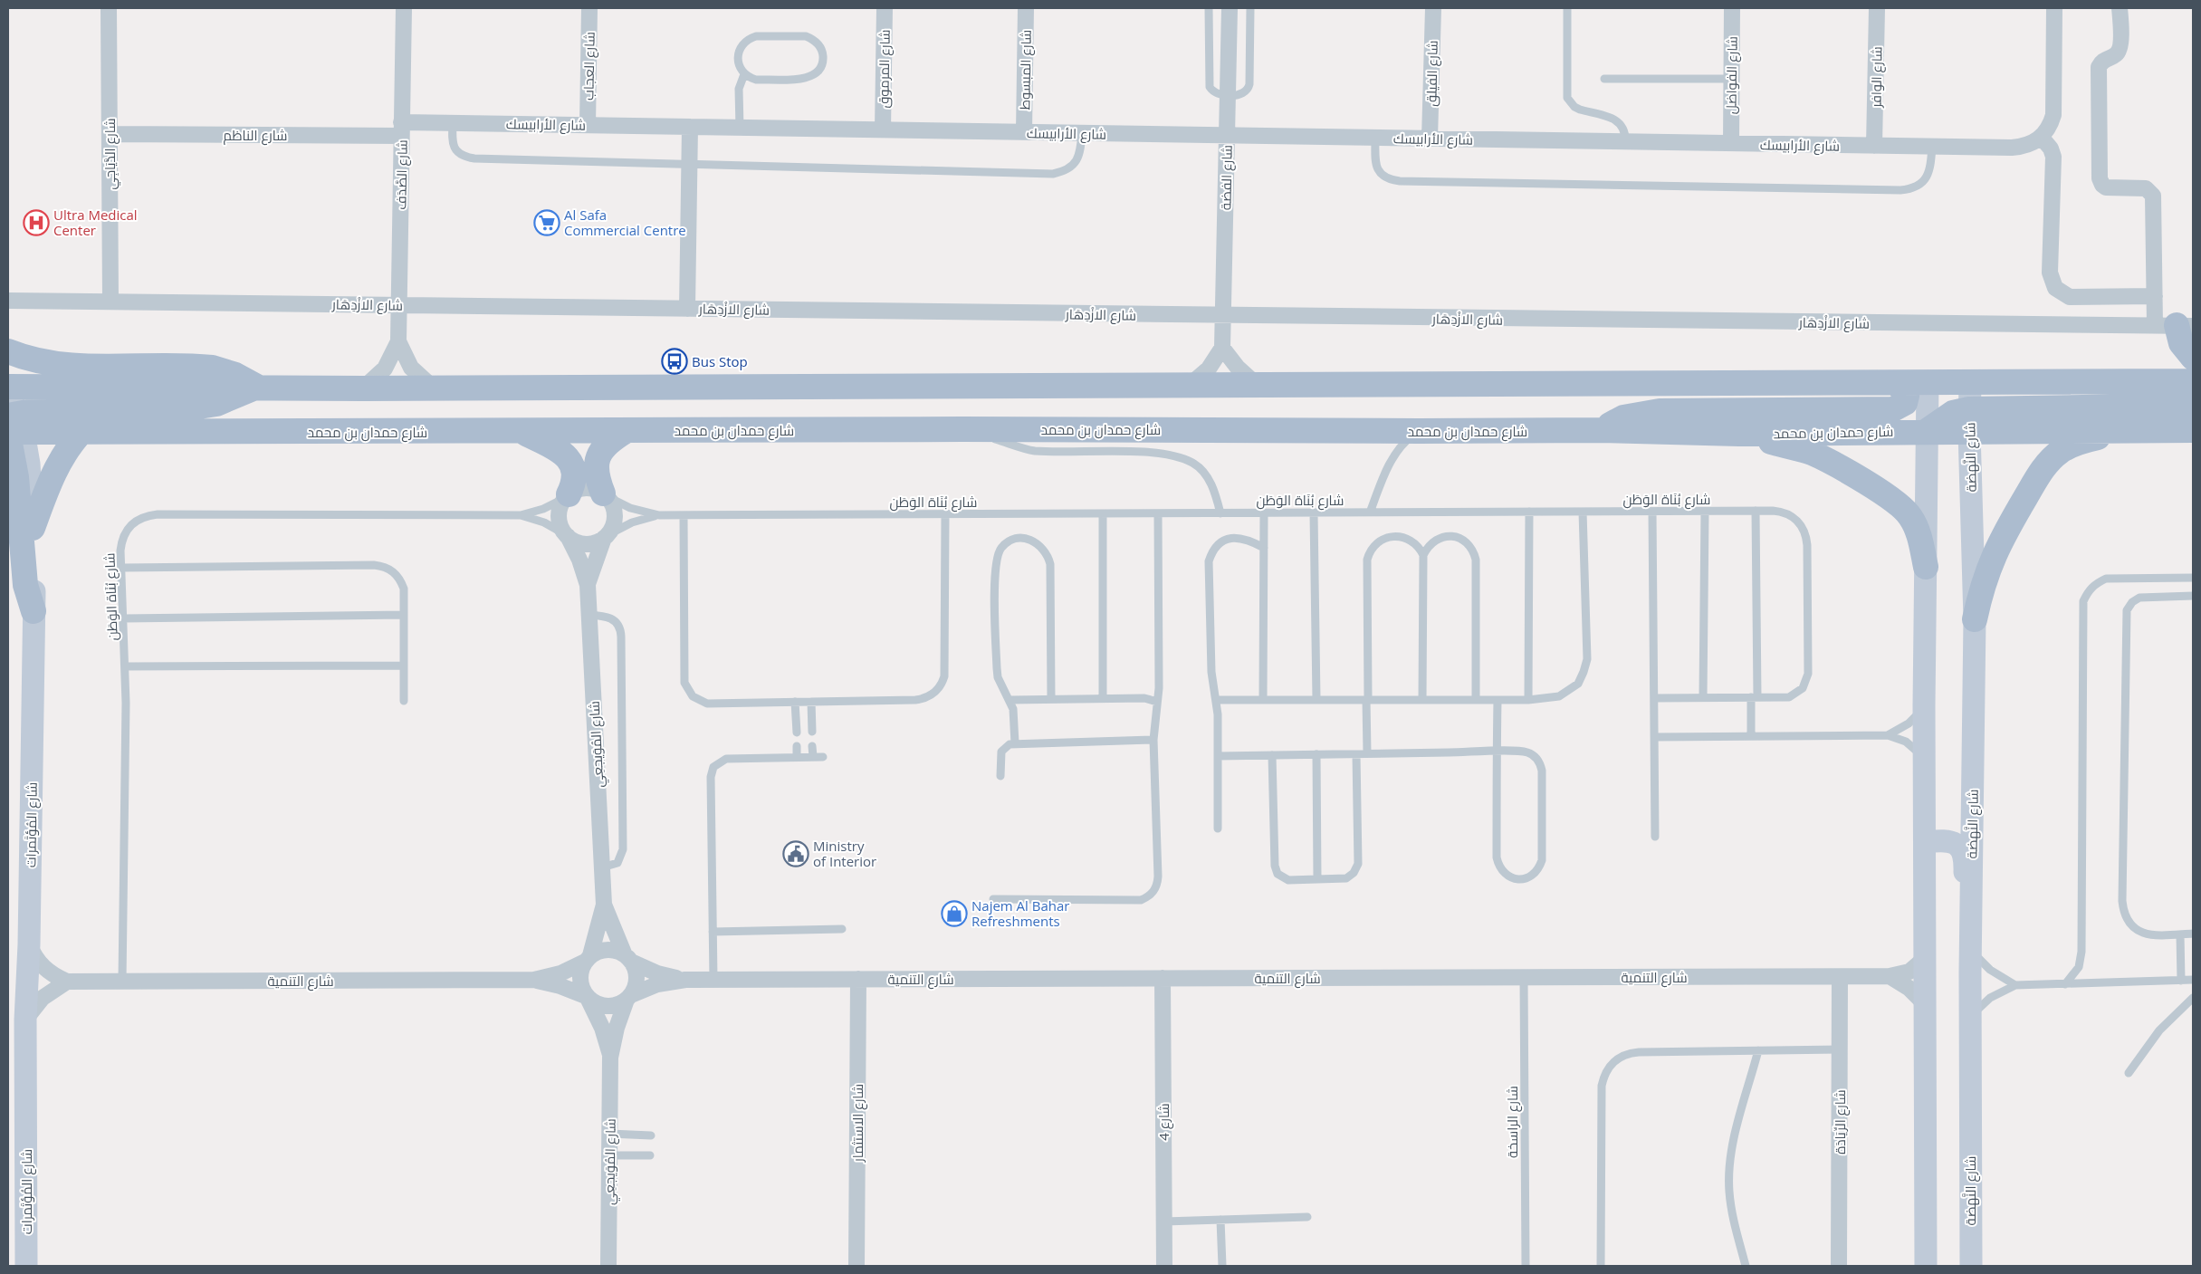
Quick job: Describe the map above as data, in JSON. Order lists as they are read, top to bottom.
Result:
{
  "streets": {
    "main road": ["شارع حمدان بن محمد"],
    "street": [
      "شارع العجاب",
      "شارع المرموق",
      "شارع المبسوط",
      "شارع الفيلق",
      "شارع الفواضل",
      "شارع الوافر",
      "شارع الأرابيسك",
      "شارع الناظم",
      "شارع الدَّيَاجِي",
      "شارع الصَّدَف",
      "شارع الفضة",
      "شارع الازْدِهَار",
      "شارع النَّهضة",
      "شارع المُوَيجعِي",
      "شارع المُؤتَمرات",
      "شارع التنمية",
      "شارع 4",
      "شارع الرِّيَادَة",
      "شارع الاستثمار"
    ],
    "lane": ["شارع بُنَاة الوَطَن", "شارع الراسخة"]
  },
  "crossings": [
    ["شارع العجاب", "شارع الأرابيسك"],
    ["شارع المرموق", "شارع الأرابيسك"],
    ["شارع المبسوط", "شارع الأرابيسك"],
    ["شارع الفيلق", "شارع الأرابيسك"],
    ["شارع الفواضل", "شارع الأرابيسك"],
    ["شارع الوافر", "شارع الأرابيسك"],
    ["شارع الأرابيسك", "شارع الناظم"],
    ["شارع الأرابيسك", "شارع الصَّدَف"],
    ["شارع الأرابيسك", "شارع الفضة"],
    ["شارع الناظم", "شارع الدَّيَاجِي"],
    ["شارع الناظم", "شارع الصَّدَف"],
    ["شارع الدَّيَاجِي", "شارع الازْدِهَار"],
    ["شارع الصَّدَف", "شارع الازْدِهَار"],
    ["شارع الفضة", "شارع الازْدِهَار"],
    ["شارع حمدان بن محمد", "شارع النَّهضة"],
    ["شارع حمدان بن محمد", "شارع المُؤتَمرات"],
    ["شارع بُنَاة الوَطَن", "شارع المُوَيجعِي"],
    ["شارع بُنَاة الوَطَن", "شارع التنمية"],
    ["شارع المُوَيجعِي", "شارع التنمية"],
    ["شارع المُؤتَمرات", "شارع التنمية"],
    ["شارع التنمية", "شارع 4"],
    ["شارع التنمية", "شارع الراسخة"],
    ["شارع التنمية", "شارع الرِّيَادَة"],
    ["شارع التنمية", "شارع الاستثمار"]
  ],
  "places": {
    "hospital": ["Ultra Medical Center"],
    "supermarket": ["Al Safa Commercial Centre"],
    "bus stop": ["Bus Stop"],
    "public building": ["Ministry of Interior"],
    "shop": ["Najem Al Bahar Refreshments"]
  }
}
